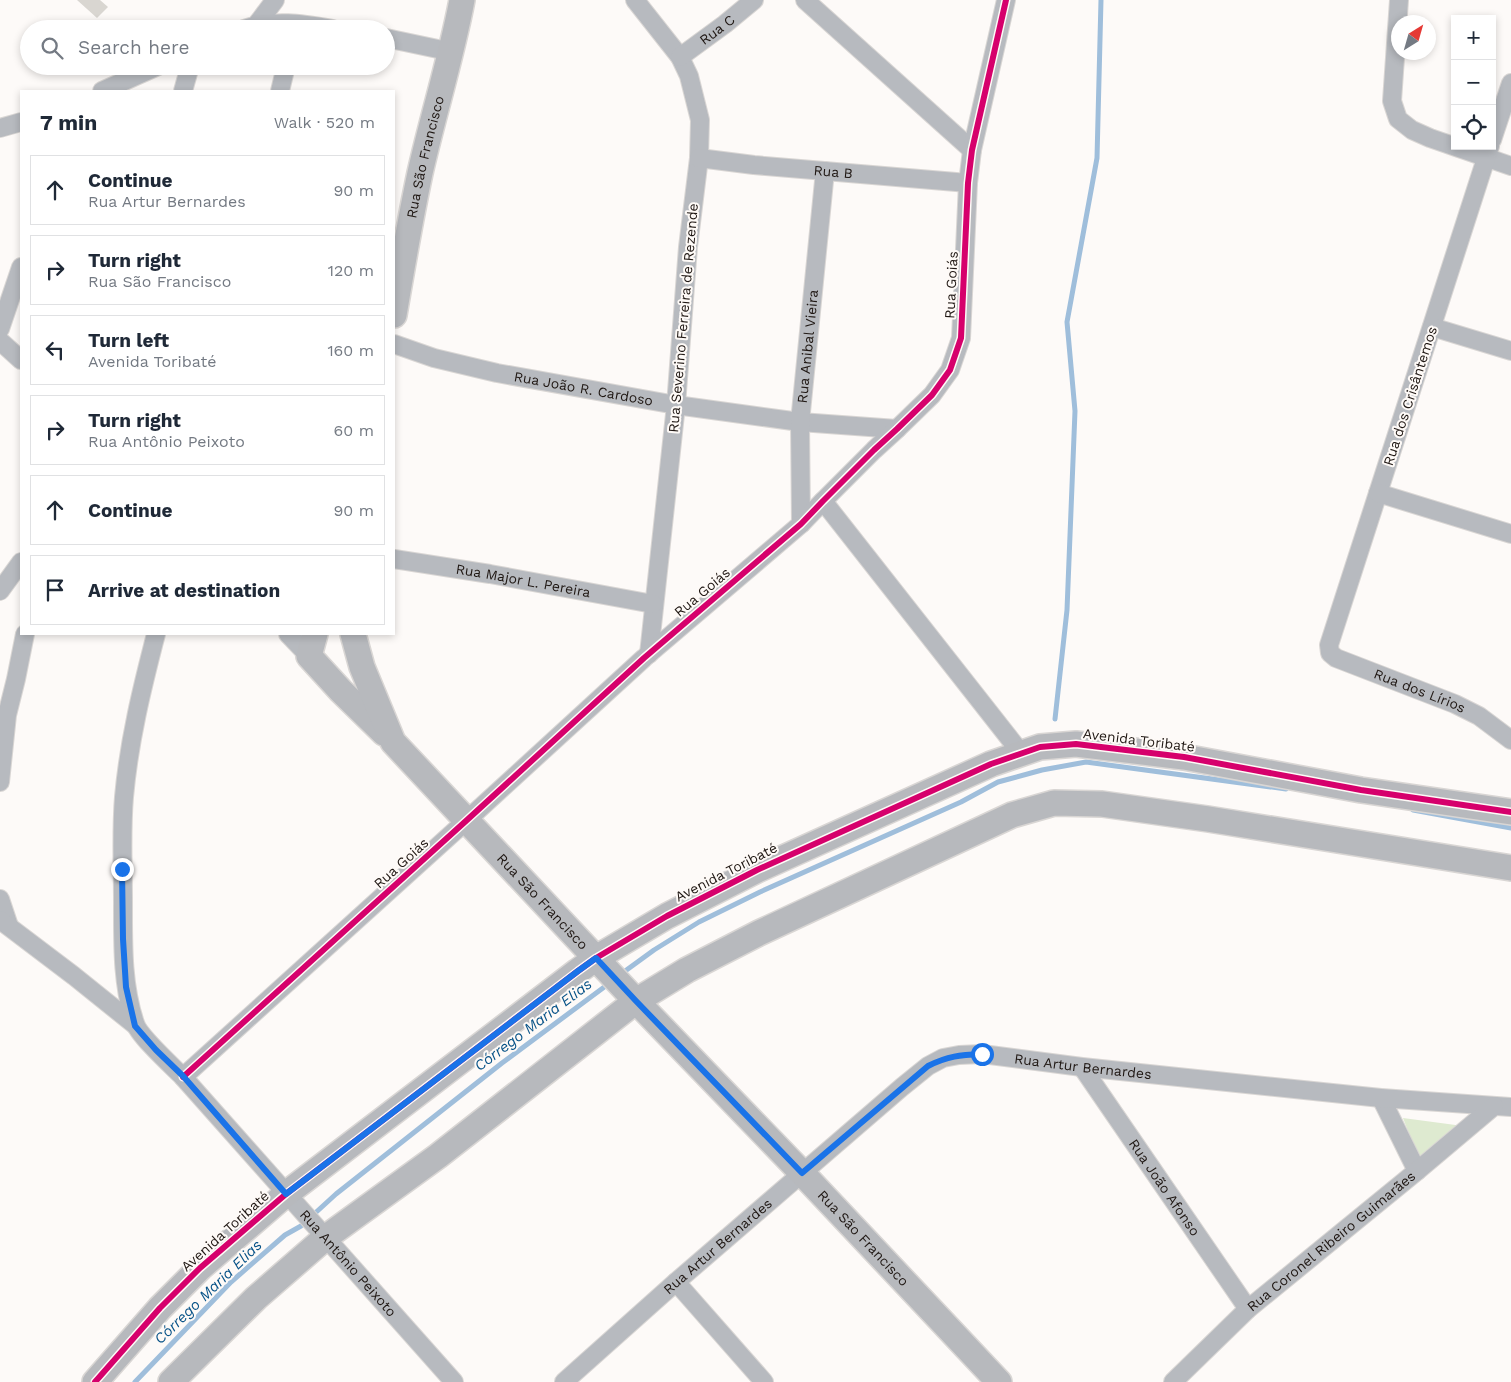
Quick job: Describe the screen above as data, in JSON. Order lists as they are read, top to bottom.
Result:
{
  "streets": {
    "street": [
      "Rua C",
      "Rua São Francisco",
      "Rua B",
      "Rua Goiás",
      "Rua Severino Ferreira de Rezende",
      "Rua Anibal Vieira",
      "Rua João R. Cardoso",
      "Rua dos Crisântemos",
      "Rua Major L. Pereira",
      "Rua dos Lírios",
      "Avenida Toribaté",
      "Rua Artur Bernardes",
      "Rua João Afonso",
      "Rua Coronel Ribeiro Guimarães",
      "Rua Antônio Peixoto"
    ]
  },
  "crossings": [
    ["Rua C", "Rua Severino Ferreira de Rezende"],
    ["Rua São Francisco", "Rua Goiás"],
    ["Rua São Francisco", "Avenida Toribaté"],
    ["Rua São Francisco", "Rua Artur Bernardes"],
    ["Rua B", "Rua Goiás"],
    ["Rua B", "Rua Severino Ferreira de Rezende"],
    ["Rua B", "Rua Anibal Vieira"],
    ["Rua Goiás", "Rua Severino Ferreira de Rezende"],
    ["Rua Goiás", "Rua Anibal Vieira"],
    ["Rua Goiás", "Rua João R. Cardoso"],
    ["Rua Goiás", "Rua Antônio Peixoto"],
    ["Rua Severino Ferreira de Rezende", "Rua João R. Cardoso"],
    ["Rua Severino Ferreira de Rezende", "Rua Major L. Pereira"],
    ["Rua Anibal Vieira", "Rua João R. Cardoso"],
    ["Rua dos Crisântemos", "Rua dos Lírios"],
    ["Avenida Toribaté", "Rua Antônio Peixoto"],
    ["Rua Artur Bernardes", "Rua João Afonso"],
    ["Rua Artur Bernardes", "Rua Coronel Ribeiro Guimarães"],
    ["Rua João Afonso", "Rua Coronel Ribeiro Guimarães"]
  ],
  "water": ["Córrego Maria Elias"],
  "north": "top right",
  "page": {
    "map_buttons": ["+", "−"],
    "search": "Search here",
    "heading": ["7 min", "Walk · 520 m"],
    "list": [
      ["Continue", "Rua Artur Bernardes", "90 m"],
      ["Turn right", "Rua São Francisco", "120 m"],
      ["Turn left", "Avenida Toribaté", "160 m"],
      ["Turn right", "Rua Antônio Peixoto", "60 m"],
      ["Continue", "90 m"],
      "Arrive at destination"
    ]
  }
}
